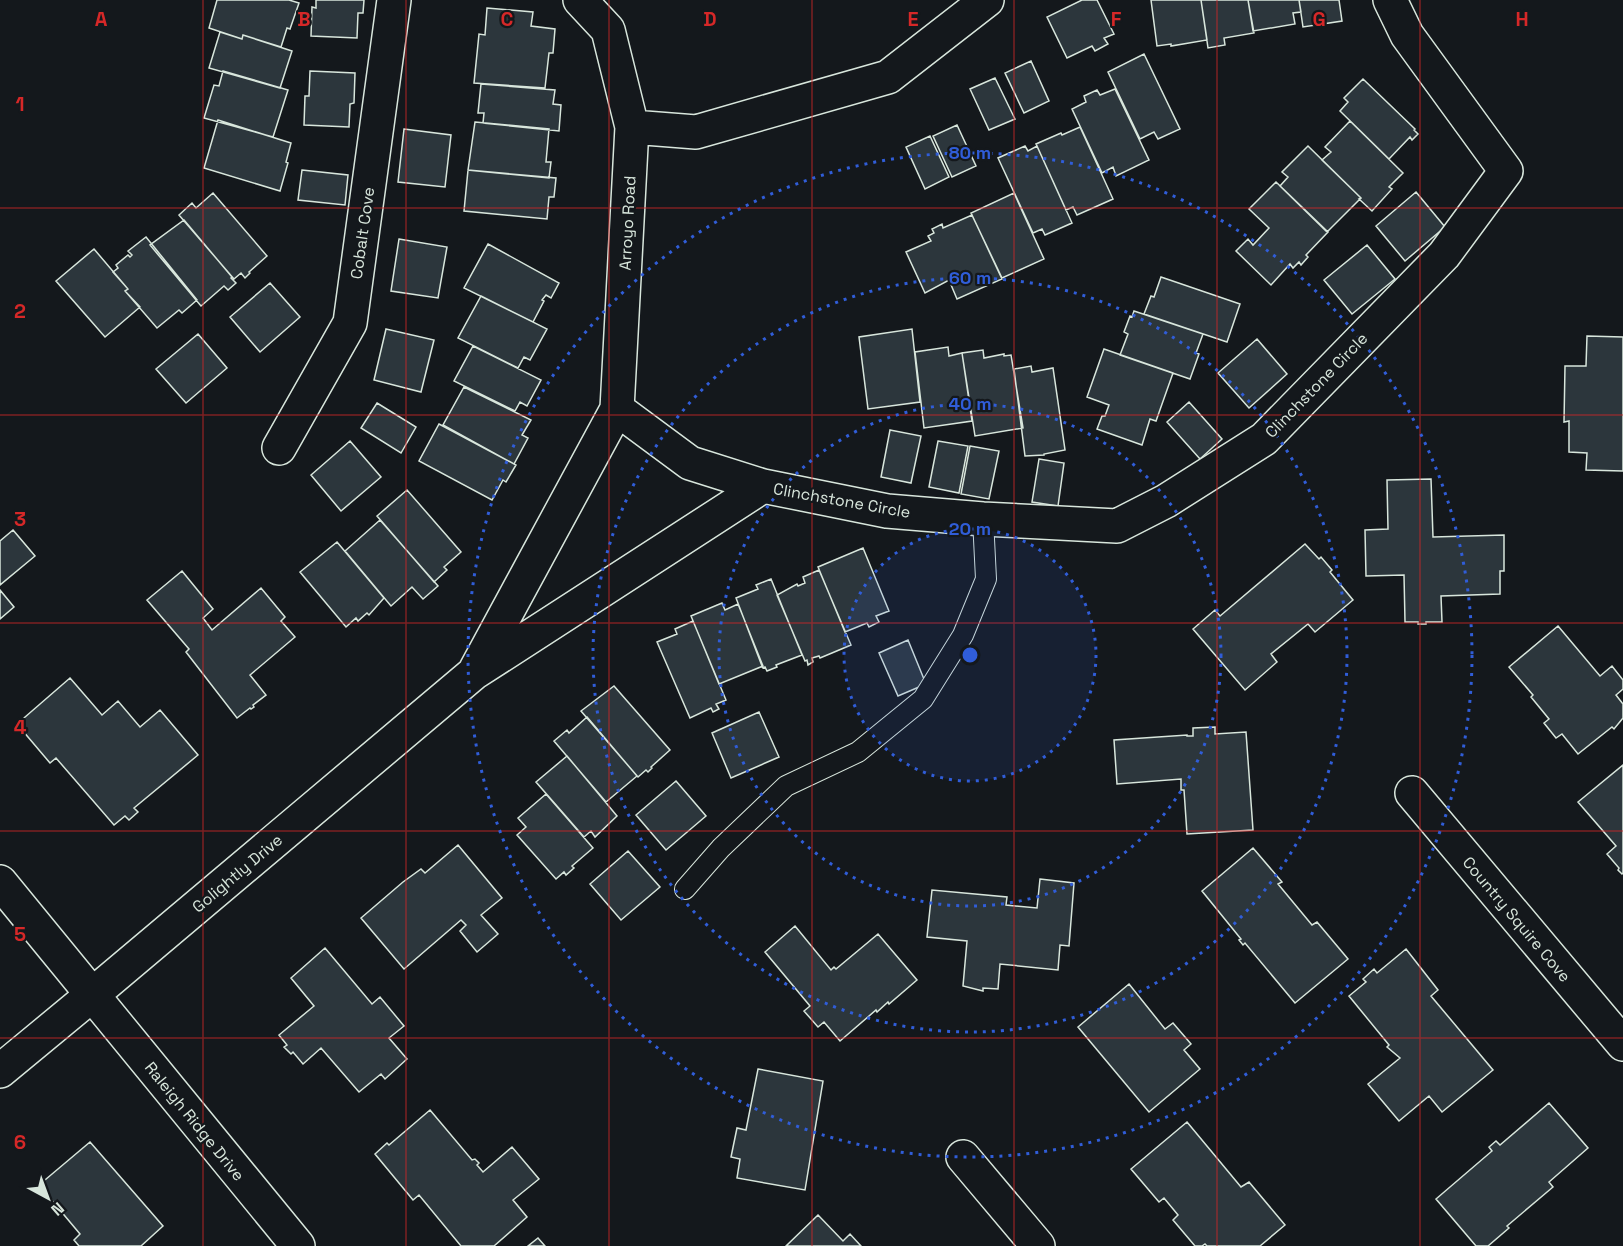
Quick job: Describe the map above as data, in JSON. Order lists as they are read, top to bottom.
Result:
{
  "streets": {
    "street": [
      "Arroyo Road",
      "Cobalt Cove",
      "Clinchstone Circle",
      "Golightly Drive",
      "Country Squire Cove",
      "Raleigh Ridge Drive"
    ]
  },
  "crossings": [
    ["Arroyo Road", "Clinchstone Circle"],
    ["Arroyo Road", "Golightly Drive"],
    ["Clinchstone Circle", "Golightly Drive"],
    ["Golightly Drive", "Raleigh Ridge Drive"]
  ],
  "north": "bottom right",
  "grid": {
    "columns": [
      "A",
      "B",
      "C",
      "D",
      "E",
      "F",
      "G",
      "H"
    ],
    "rows": [
      "1",
      "2",
      "3",
      "4",
      "5",
      "6"
    ]
  },
  "rings": [
    "80 m",
    "60 m",
    "40 m",
    "20 m"
  ]
}
